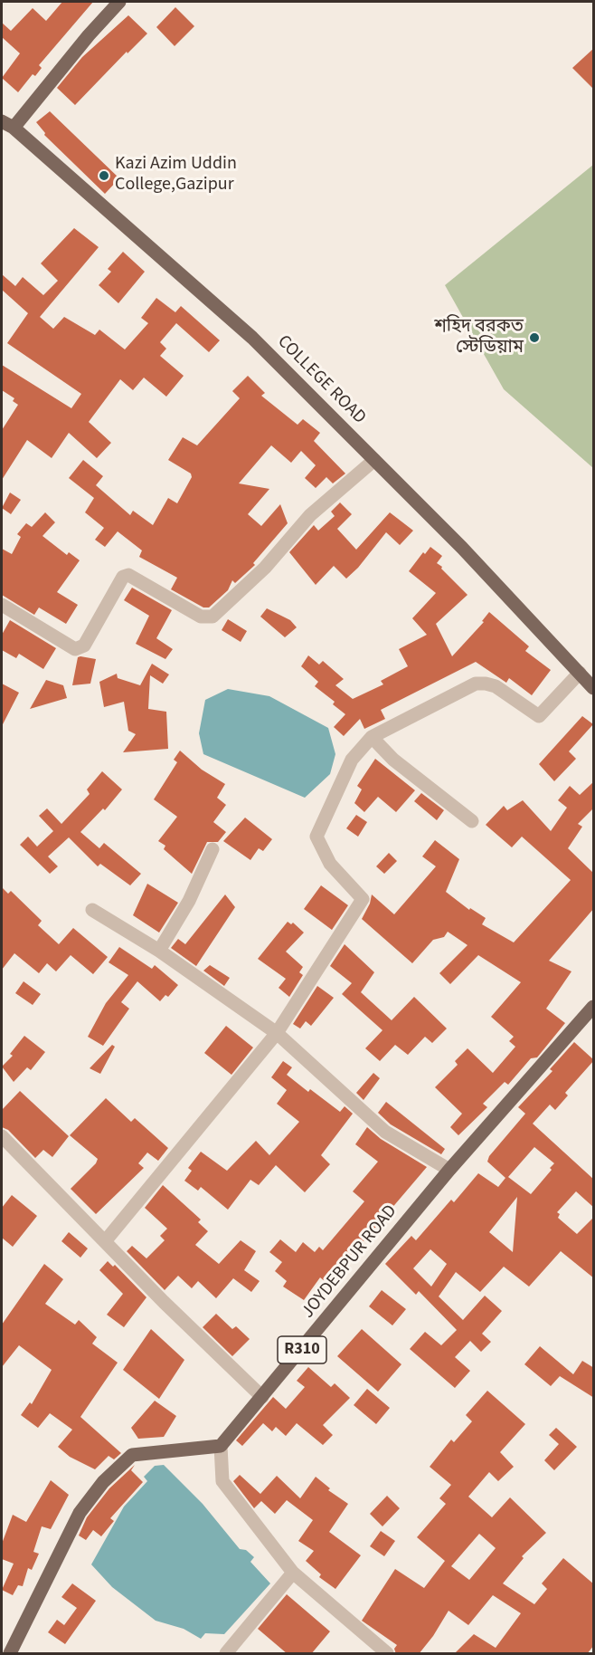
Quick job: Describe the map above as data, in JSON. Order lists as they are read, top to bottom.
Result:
{
  "streets": {
    "main road": ["COLLEGE ROAD", "JOYDEBPUR ROAD", "R310"]
  },
  "places": ["Kazi Azim Uddin College,Gazipur", "শহিদ বরকত স্টেডিয়াম"]
}
